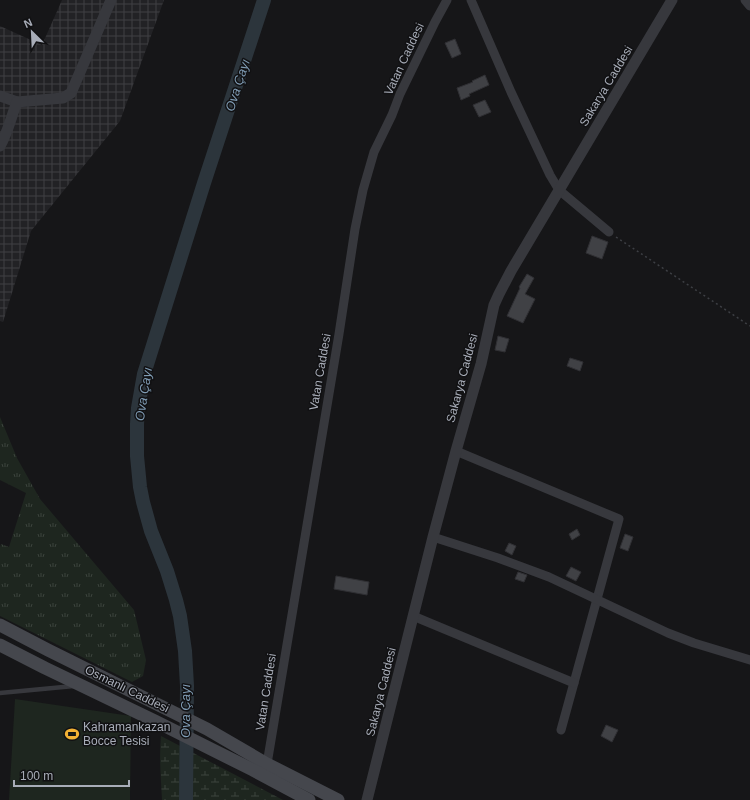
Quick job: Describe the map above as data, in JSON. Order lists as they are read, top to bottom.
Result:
{
  "streets": {
    "main road": ["Osmanlı Caddesi"],
    "street": ["Vatan Caddesi", "Sakarya Caddesi"]
  },
  "crossings": [
    ["Vatan Caddesi", "Osmanlı Caddesi"]
  ],
  "water": ["Ova Çayı"],
  "places": {
    "sports": ["Kahramankazan Bocce Tesisi"]
  },
  "scale_bar": "100 m",
  "north": "top left"
}
